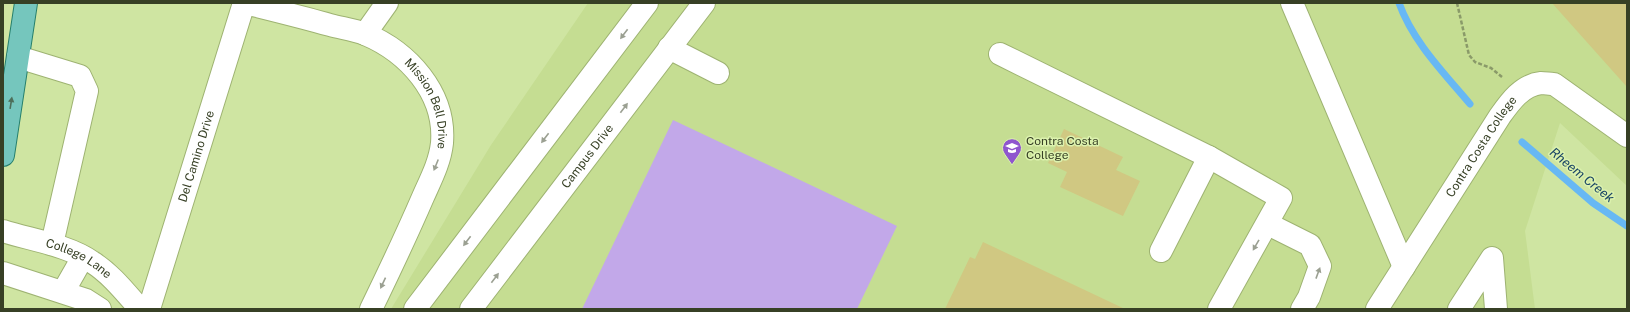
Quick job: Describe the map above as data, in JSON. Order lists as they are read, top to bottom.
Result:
{
  "streets": {
    "street": [
      "Mission Bell Drive",
      "Contra Costa College",
      "Del Camino Drive",
      "Campus Drive",
      "College Lane"
    ]
  },
  "crossings": [
    ["Mission Bell Drive", "Del Camino Drive"]
  ],
  "one_way": ["Mission Bell Drive"],
  "water": ["Rheem Creek"],
  "places": {
    "school or university": ["Contra Costa College"]
  }
}
